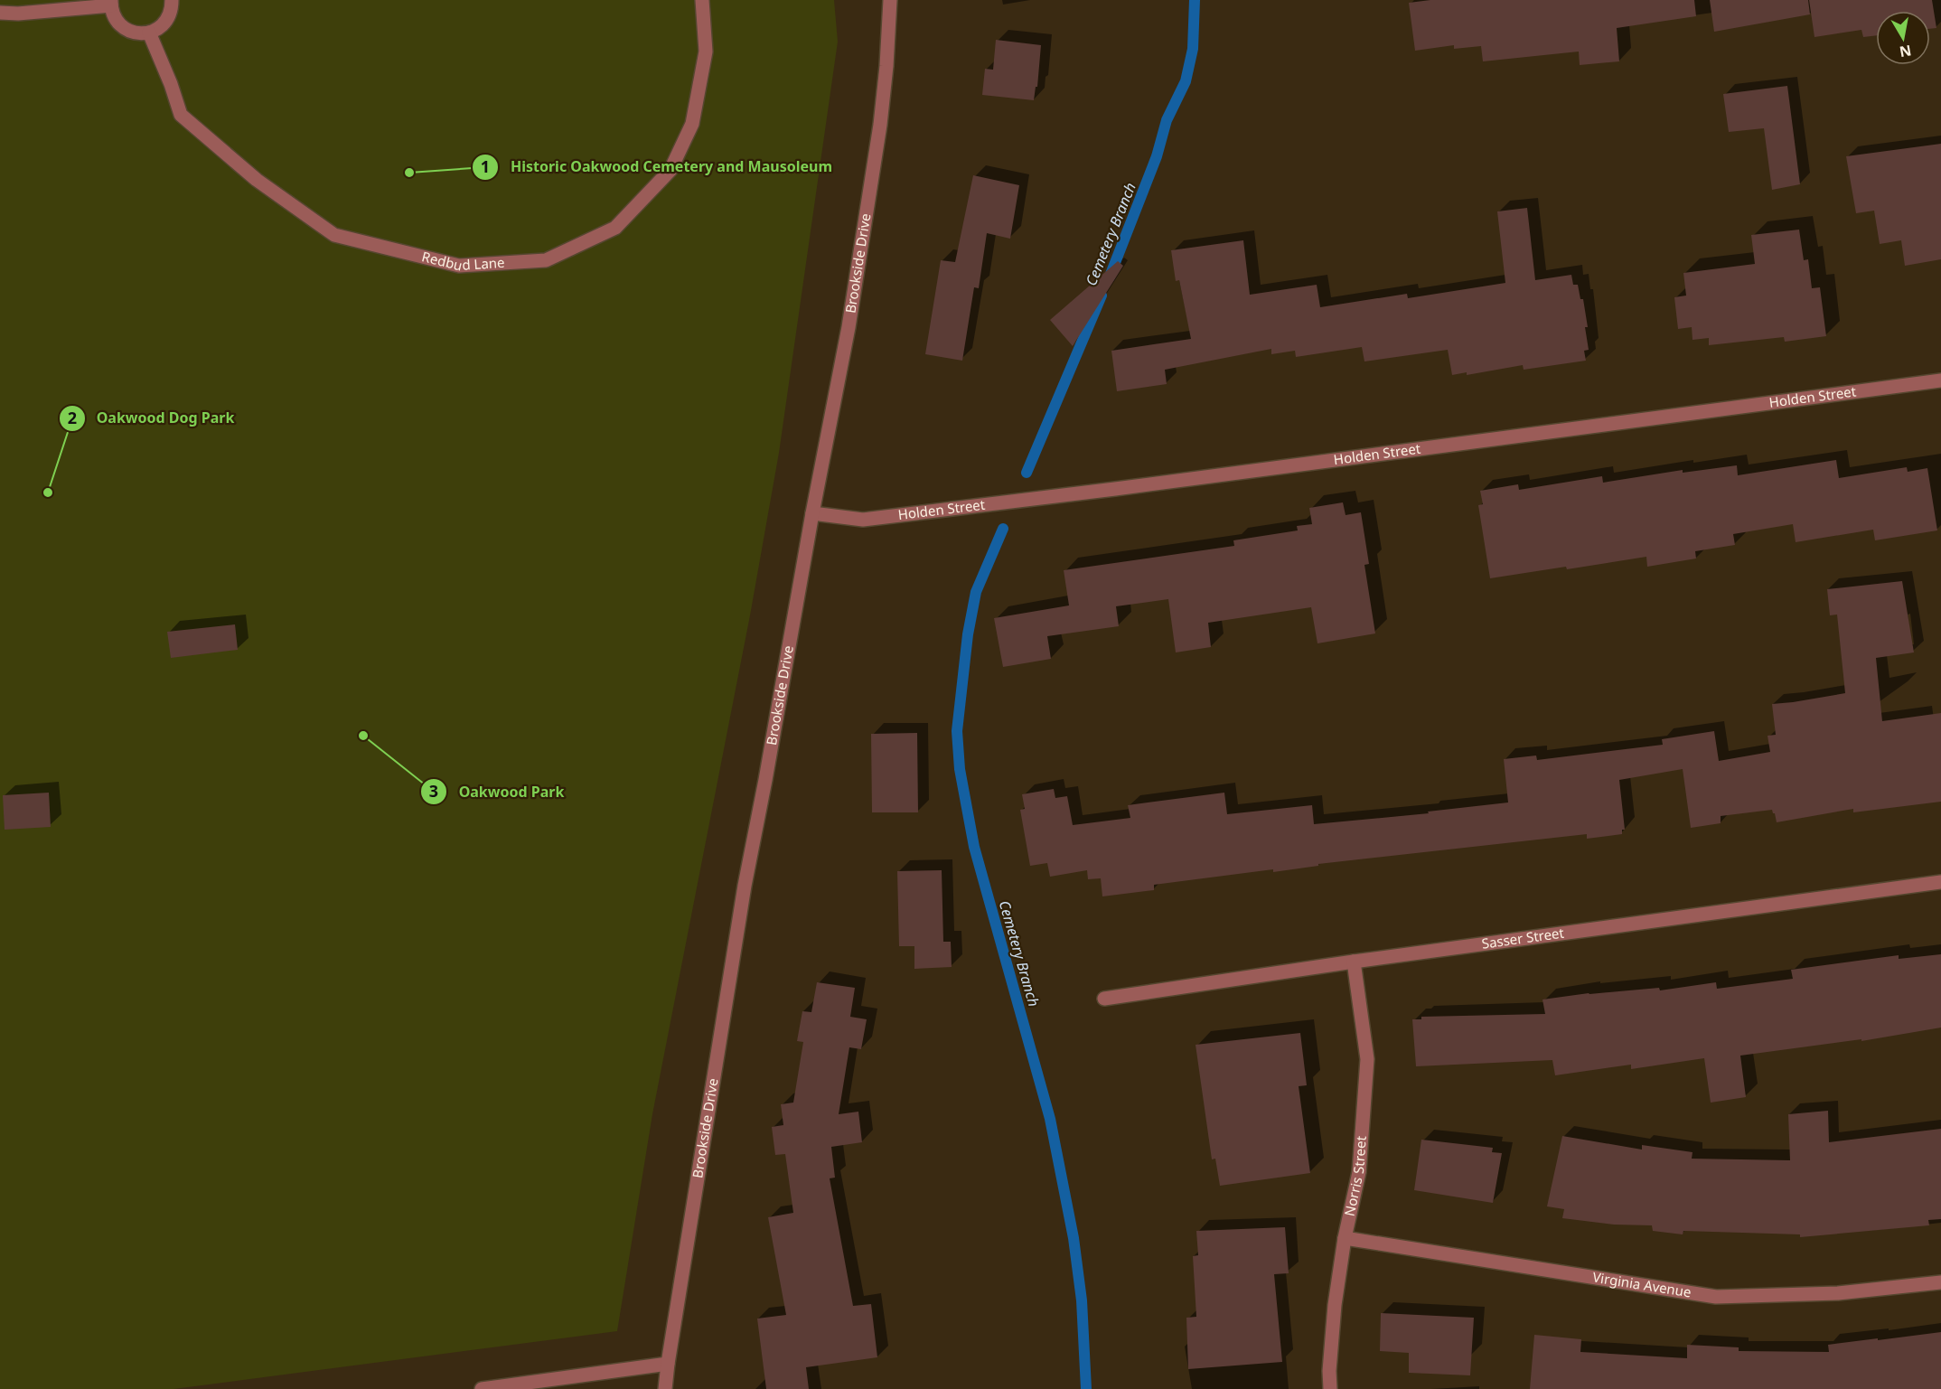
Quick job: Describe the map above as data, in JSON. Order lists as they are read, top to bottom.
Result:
{
  "streets": {
    "street": [
      "Redbud Lane",
      "Brookside Drive",
      "Holden Street",
      "Sasser Street",
      "Norris Street",
      "Virginia Avenue"
    ]
  },
  "crossings": [
    ["Brookside Drive", "Holden Street"],
    ["Sasser Street", "Norris Street"],
    ["Norris Street", "Virginia Avenue"]
  ],
  "water": ["Cemetery Branch"],
  "places": ["Historic Oakwood Cemetery and Mausoleum", "Oakwood Dog Park", "Oakwood Park"],
  "north": "bottom"
}
